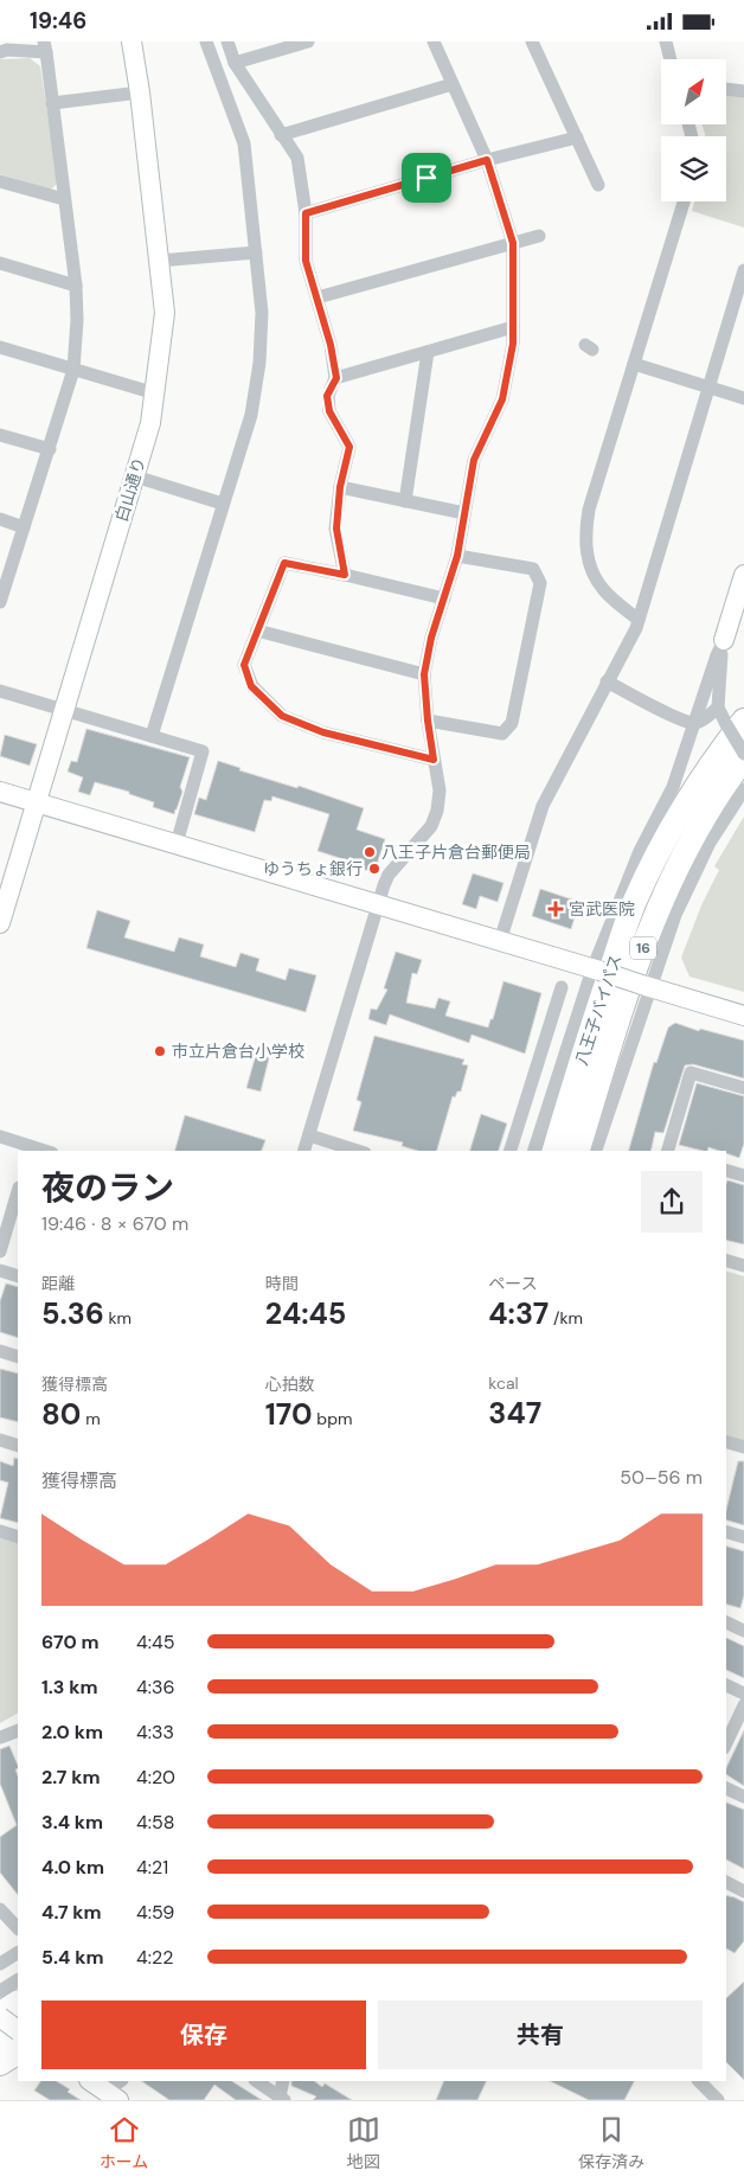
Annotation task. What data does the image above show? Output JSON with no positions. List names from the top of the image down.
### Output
{
  "streets": {
    "highway": ["16", "八王子バイパス"],
    "street": ["白山通り"]
  },
  "places": {
    "other": ["八王子片倉台郵便局", "ゆうちょ銀行", "市立片倉台小学校"],
    "health": ["宮武医院"]
  },
  "north": "top right",
  "page": {
    "status": "19:46",
    "heading": ["夜のラン", "19:46 · 8 × 670 m"],
    "stats": [
      ["距離", "5.36 km"],
      ["時間", "24:45"],
      ["ペース", "4:37 /km"],
      ["獲得標高", "80 m"],
      ["心拍数", "170 bpm"],
      ["kcal", "347"]
    ],
    "chart": ["獲得標高", "50–56 m"],
    "list": [
      {
        "name": "670 m",
        "note": "4:45"
      },
      {
        "name": "1.3 km",
        "note": "4:36"
      },
      {
        "name": "2.0 km",
        "note": "4:33"
      },
      {
        "name": "2.7 km",
        "note": "4:20"
      },
      {
        "name": "3.4 km",
        "note": "4:58"
      },
      {
        "name": "4.0 km",
        "note": "4:21"
      },
      {
        "name": "4.7 km",
        "note": "4:59"
      },
      {
        "name": "5.4 km",
        "note": "4:22"
      }
    ],
    "buttons": ["保存", "共有"],
    "tabs": ["ホーム", "地図", "保存済み"]
  }
}
